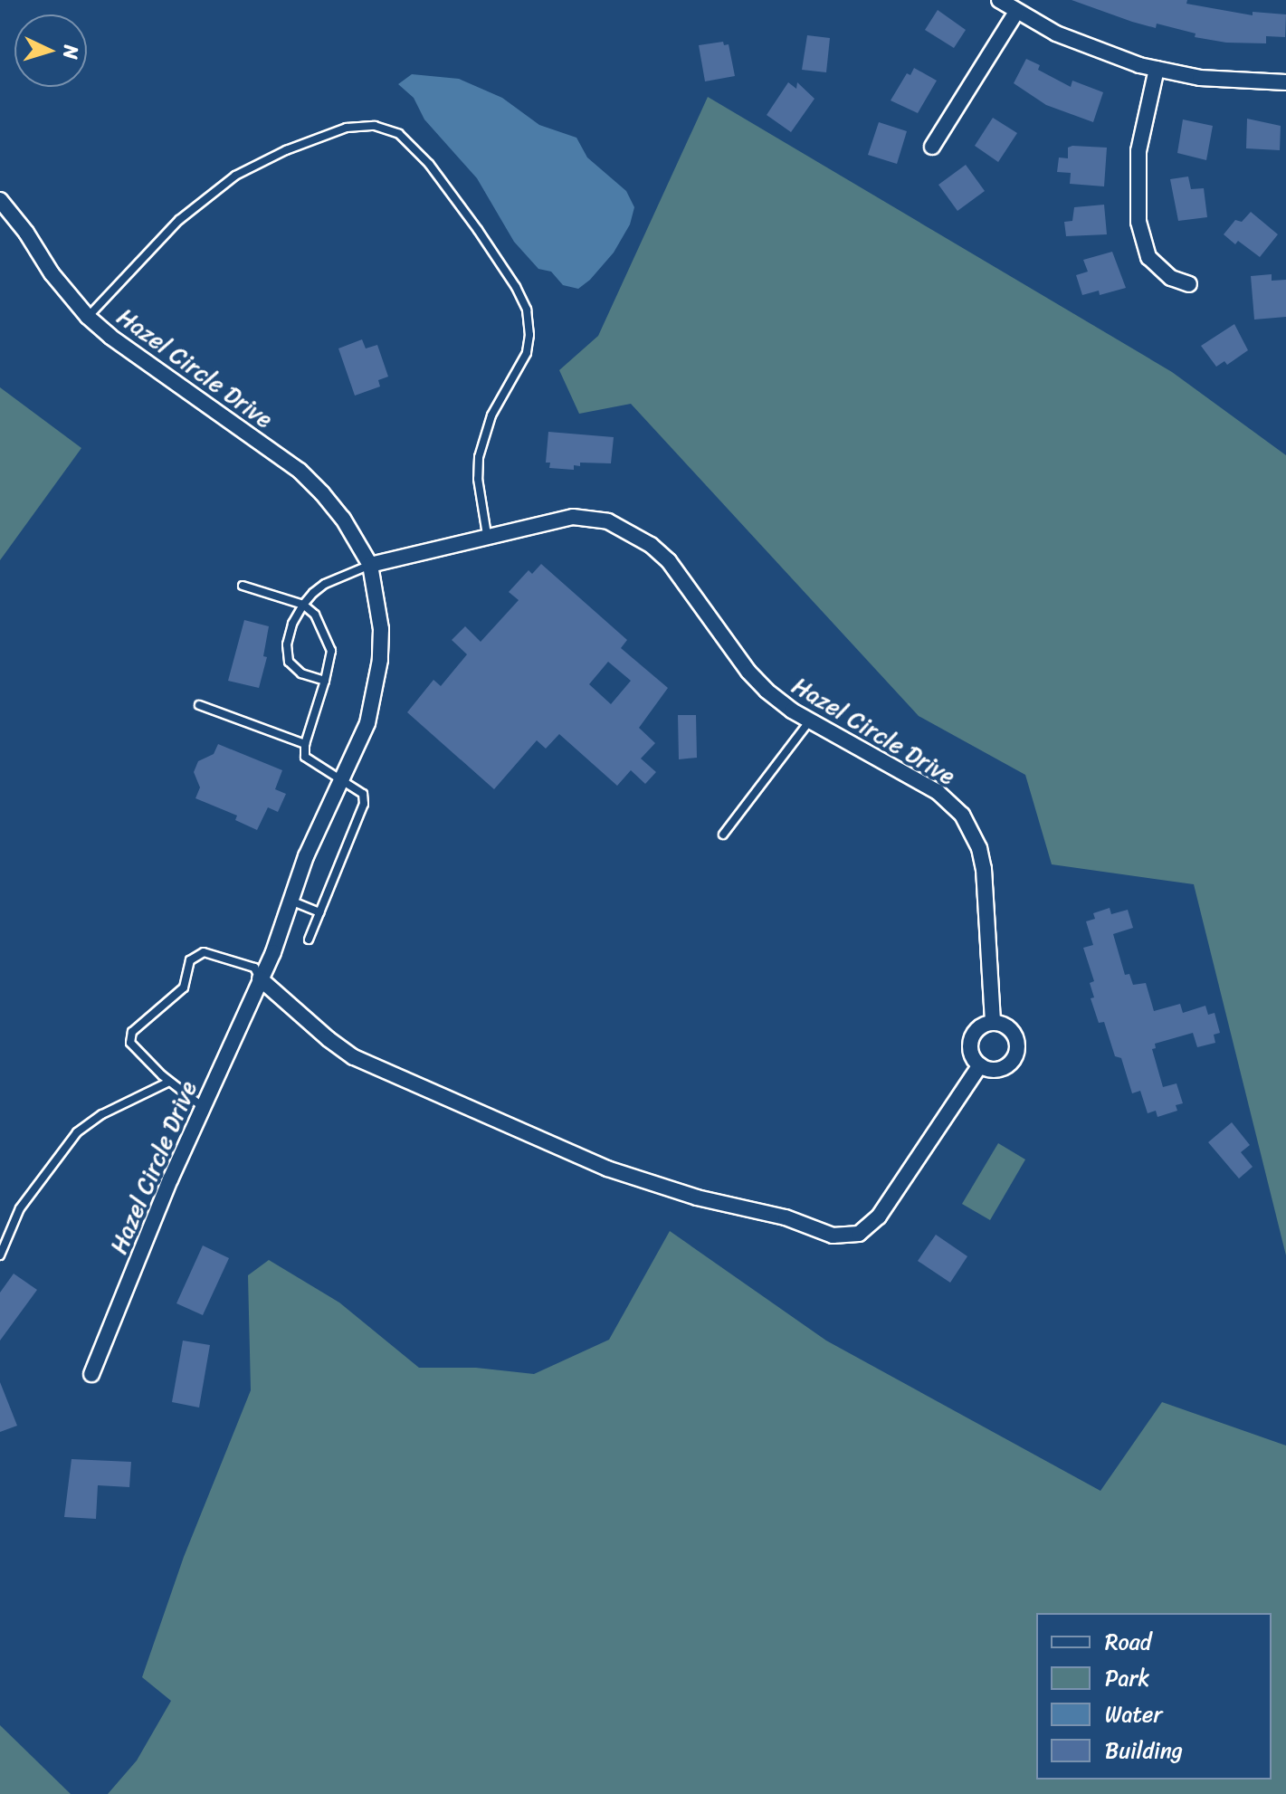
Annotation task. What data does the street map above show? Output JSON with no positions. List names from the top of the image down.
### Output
{
  "streets": {
    "street": ["Hazel Circle Drive"]
  },
  "legend": [
    "Road",
    "Park",
    "Water",
    "Building"
  ],
  "north": "right"
}
